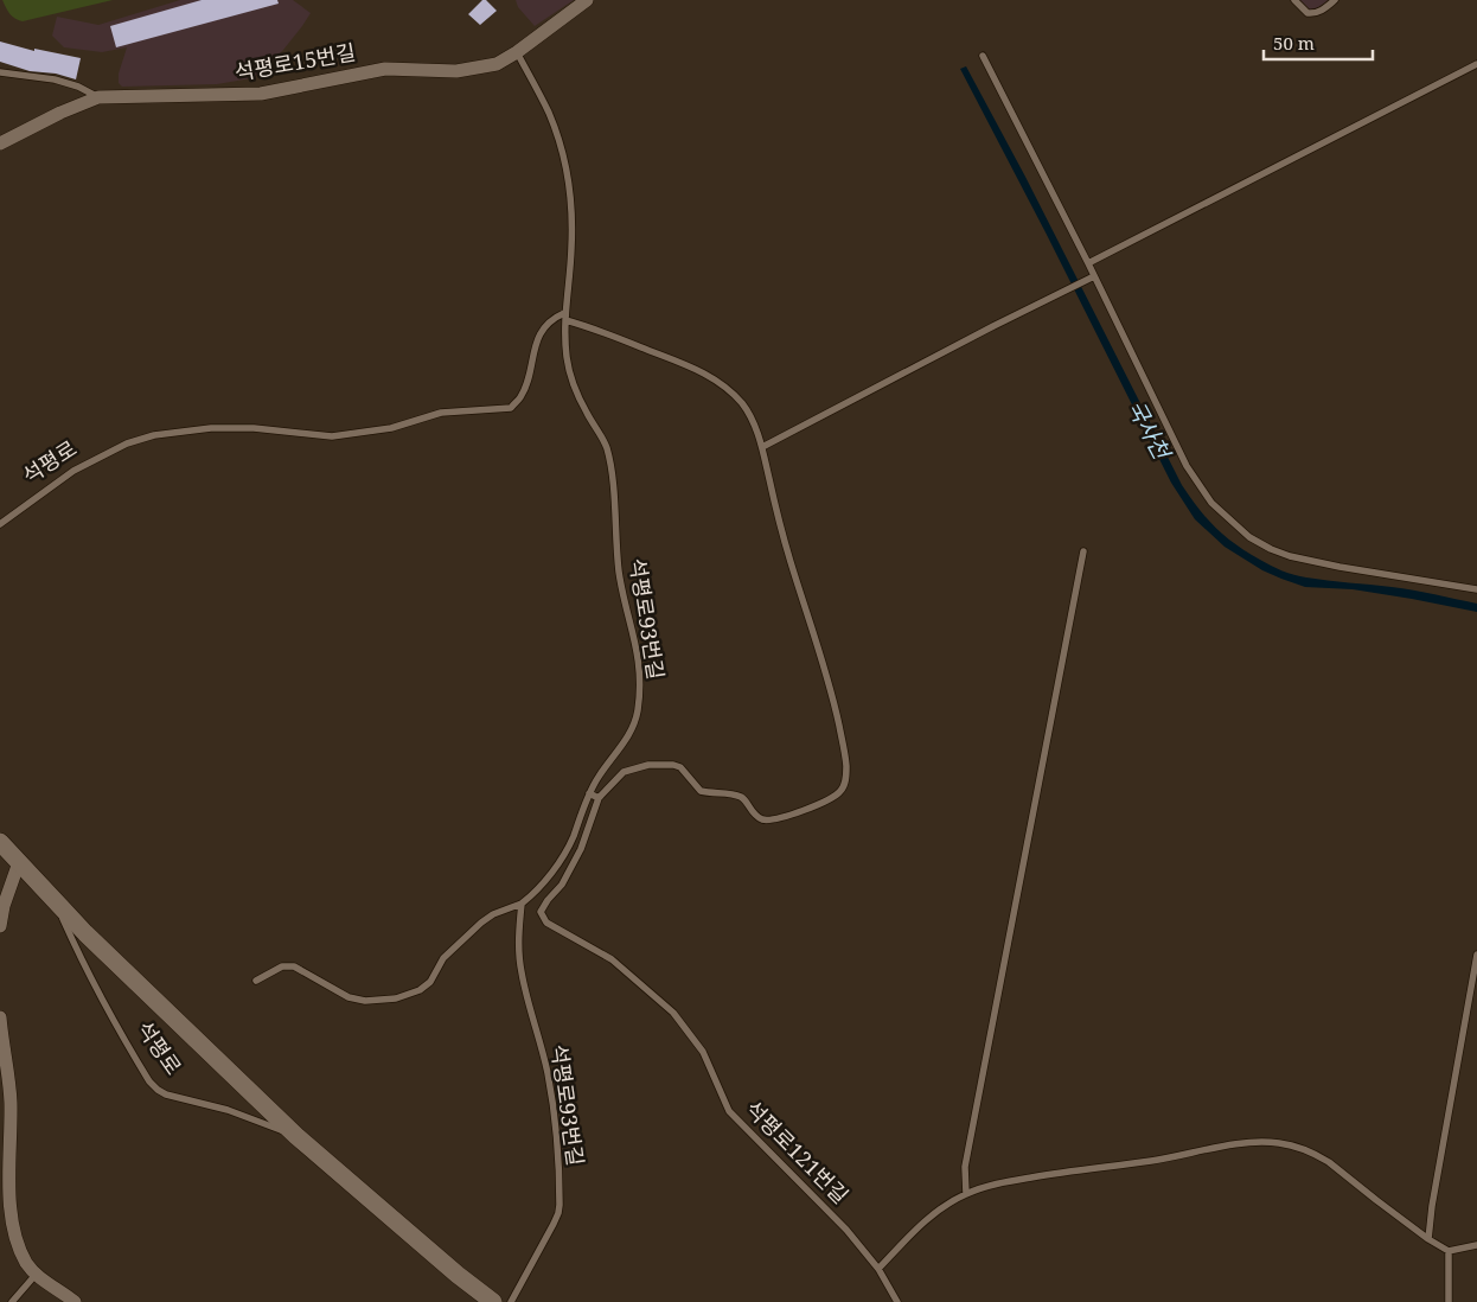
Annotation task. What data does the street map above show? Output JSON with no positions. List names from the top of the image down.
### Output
{
  "streets": {
    "street": ["석평로15번길", "석평로"],
    "lane": ["석평로93번길", "석평로121번길"]
  },
  "crossings": [
    ["석평로15번길", "석평로93번길"],
    ["석평로", "석평로93번길"]
  ],
  "water": ["국사천"],
  "scale_bar": "50 m"
}
